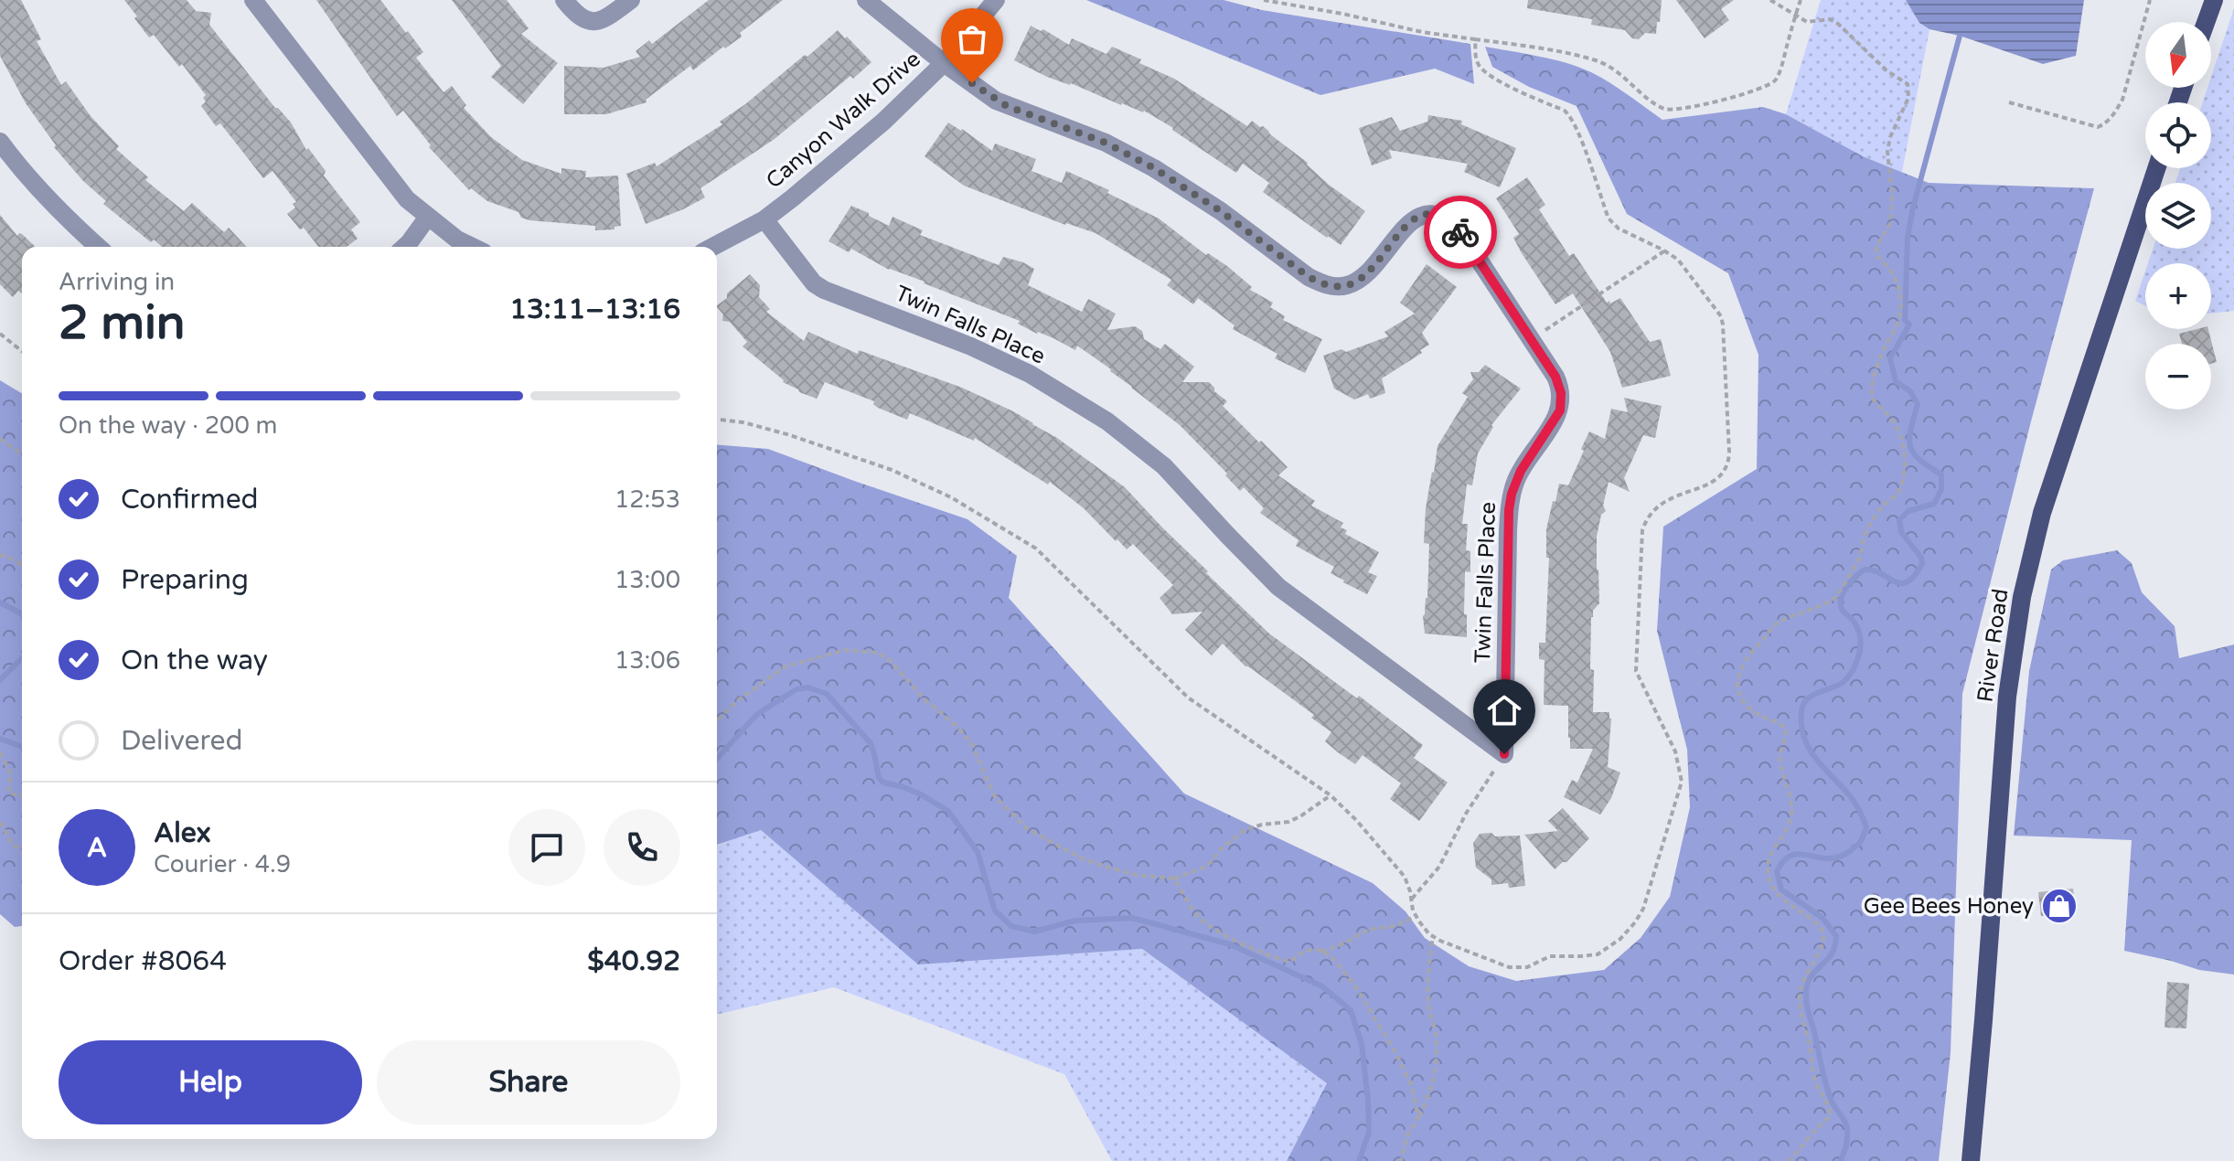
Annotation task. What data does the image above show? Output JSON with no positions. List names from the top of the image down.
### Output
{
  "streets": {
    "main road": ["River Road"],
    "street": ["Canyon Walk Drive", "Twin Falls Place"]
  },
  "crossings": [
    ["Canyon Walk Drive", "Twin Falls Place"]
  ],
  "places": {
    "shop": ["Gee Bees Honey"]
  },
  "north": "bottom",
  "page": {
    "map_buttons": ["+", "−"],
    "heading": ["2 min", "Arriving in", "13:11–13:16"],
    "panel": [
      "Alex",
      "Courier · 4.9",
      "Order #8064",
      "$40.92"
    ],
    "bar": "On the way · 200 m",
    "list": [
      ["Confirmed", "12:53"],
      ["Preparing", "13:00"],
      ["On the way", "13:06"],
      "Delivered"
    ],
    "round": "A",
    "buttons": ["Help", "Share"]
  }
}
